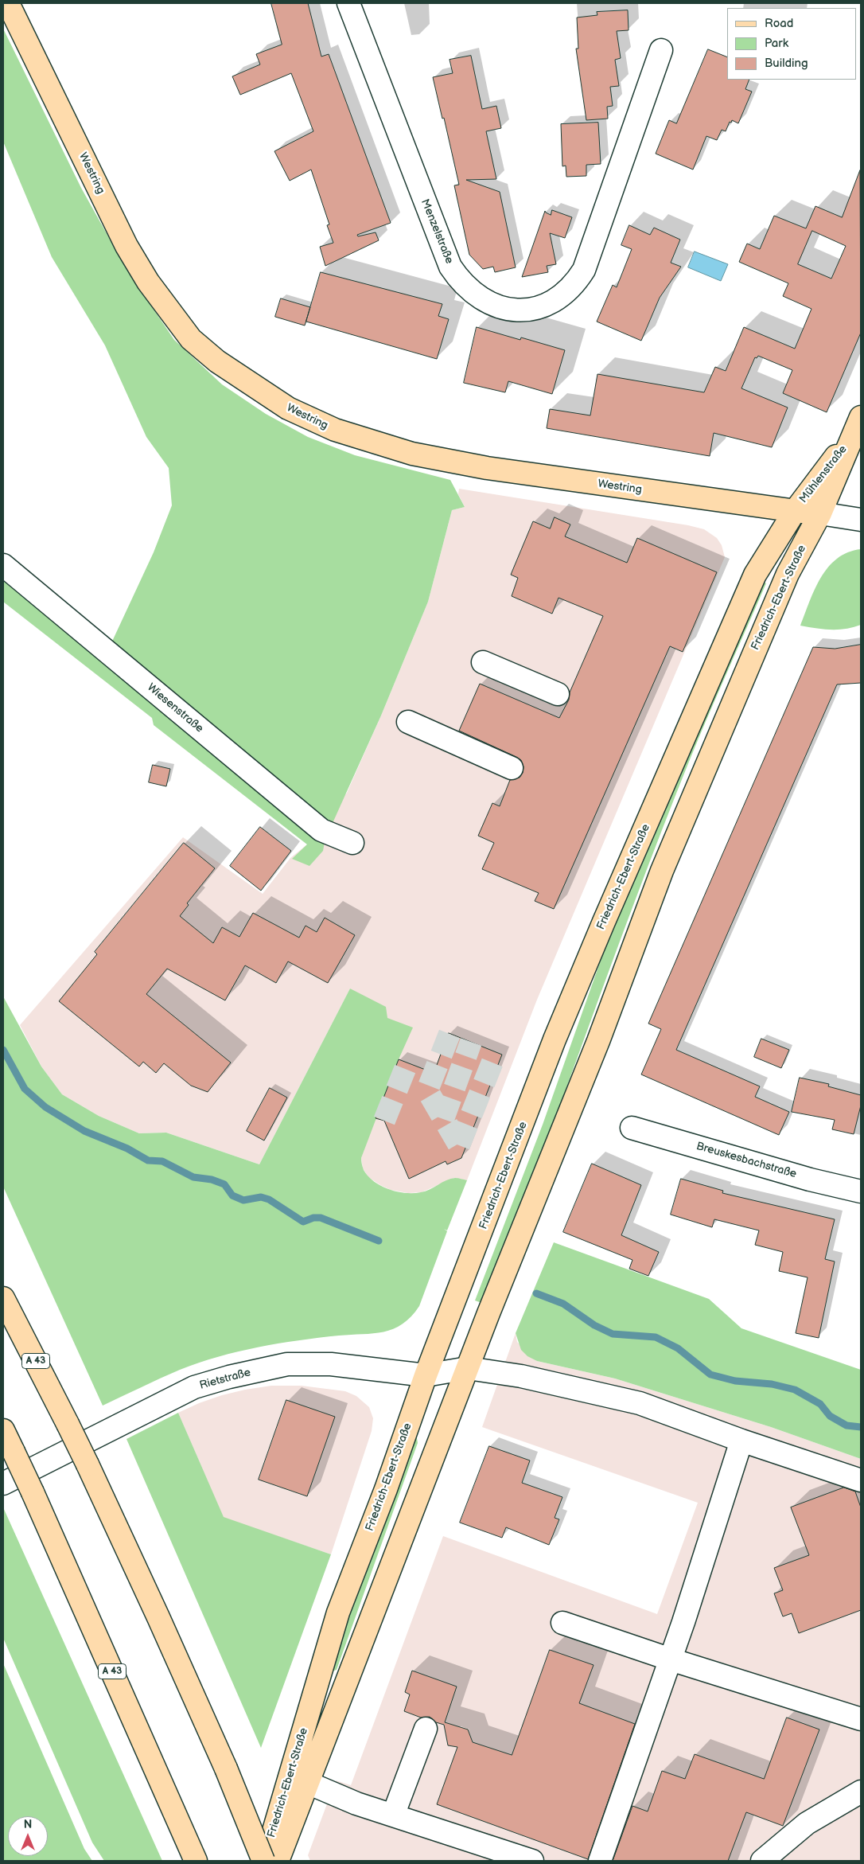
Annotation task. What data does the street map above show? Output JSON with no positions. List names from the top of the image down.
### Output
{
  "streets": {
    "main road": [
      "Westring",
      "Mühlenstraße",
      "Friedrich-Ebert-Straße",
      "A 43"
    ],
    "street": [
      "Menzelstraße",
      "Wiesenstraße",
      "Breuskesbachstraße",
      "Rietstraße"
    ]
  },
  "crossings": [
    ["Westring", "Mühlenstraße"],
    ["Westring", "Friedrich-Ebert-Straße"],
    ["Mühlenstraße", "Friedrich-Ebert-Straße"],
    ["Friedrich-Ebert-Straße", "A 43"],
    ["Friedrich-Ebert-Straße", "Rietstraße"]
  ],
  "legend": ["Road", "Park", "Building"],
  "north": "top"
}
